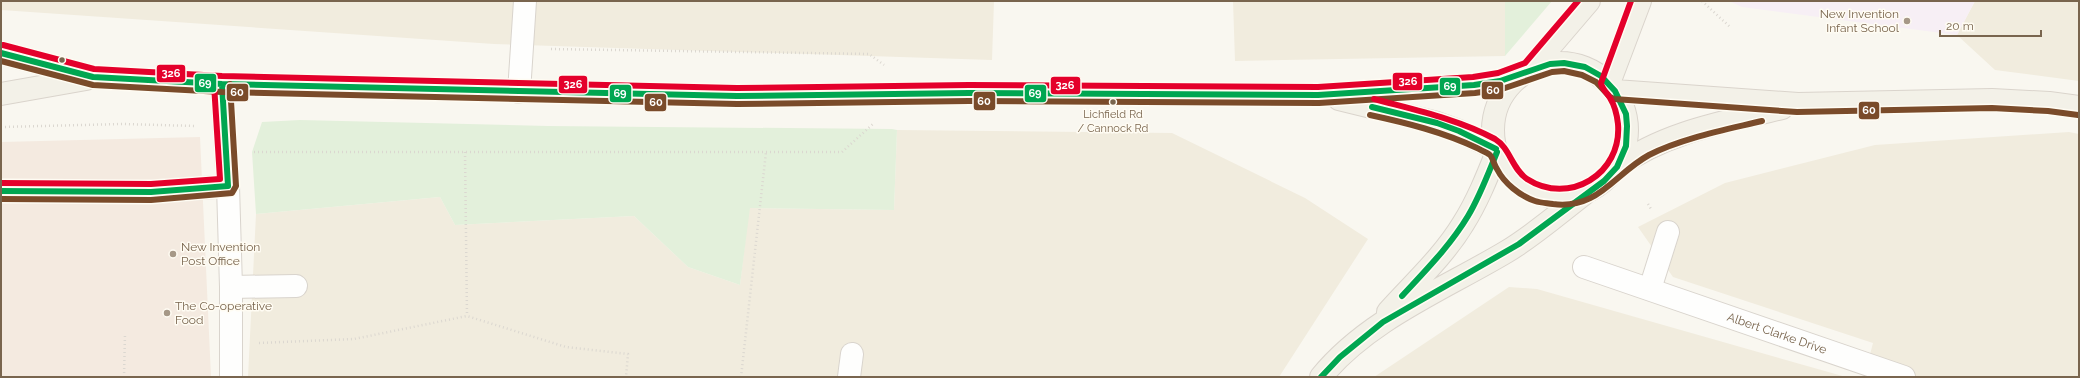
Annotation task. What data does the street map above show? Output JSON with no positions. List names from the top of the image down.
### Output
{
  "streets": {
    "street": ["Albert Clarke Drive"]
  },
  "places": [
    "New Invention Infant School",
    "Lichfield Rd / Cannock Rd",
    "New Invention Post Office",
    "The Co-operative Food"
  ],
  "lines": ["transit line 326", "transit line 69", "transit line 60"],
  "scale_bar": "20 m"
}
